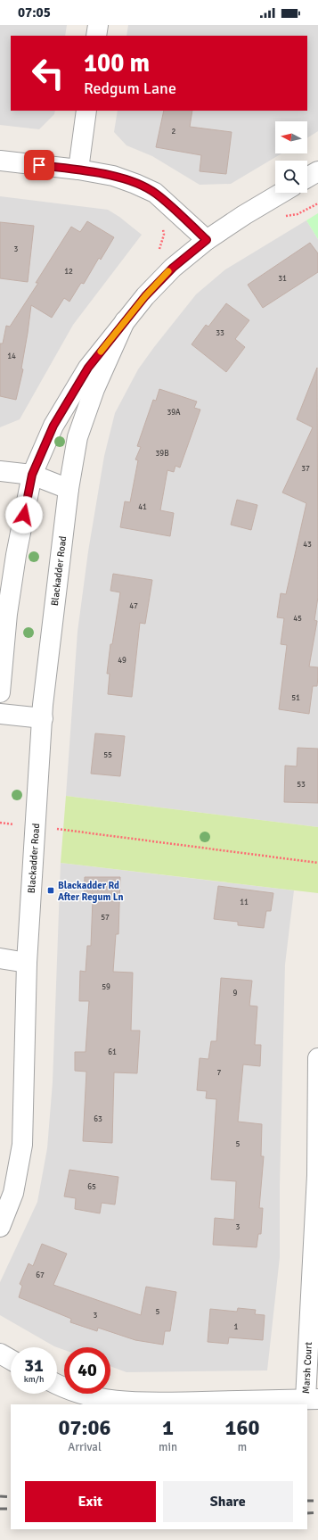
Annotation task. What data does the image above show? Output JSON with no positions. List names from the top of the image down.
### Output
{
  "streets": {
    "street": ["Blackadder Road", "Marsh Court"]
  },
  "places": {
    "transit": ["Blackadder Rd After Regum Ln"]
  },
  "house_numbers": [
    "2",
    "3",
    "12",
    "31",
    "33",
    "14",
    "39A",
    "39B",
    "37",
    "41",
    "43",
    "47",
    "45",
    "49",
    "51",
    "55",
    "53",
    "11",
    "57",
    "59",
    "9",
    "61",
    "7",
    "63",
    "5",
    "65",
    "3",
    "67",
    "5",
    "3",
    "1"
  ],
  "north": "left",
  "page": {
    "status": "07:05",
    "turn": ["100 m", "Redgum Lane"],
    "speed": "31 km/h",
    "limit": "40",
    "eta": [
      "07:06",
      "Arrival",
      "1",
      "min",
      "160",
      "m"
    ],
    "buttons": ["Exit", "Share"]
  }
}
